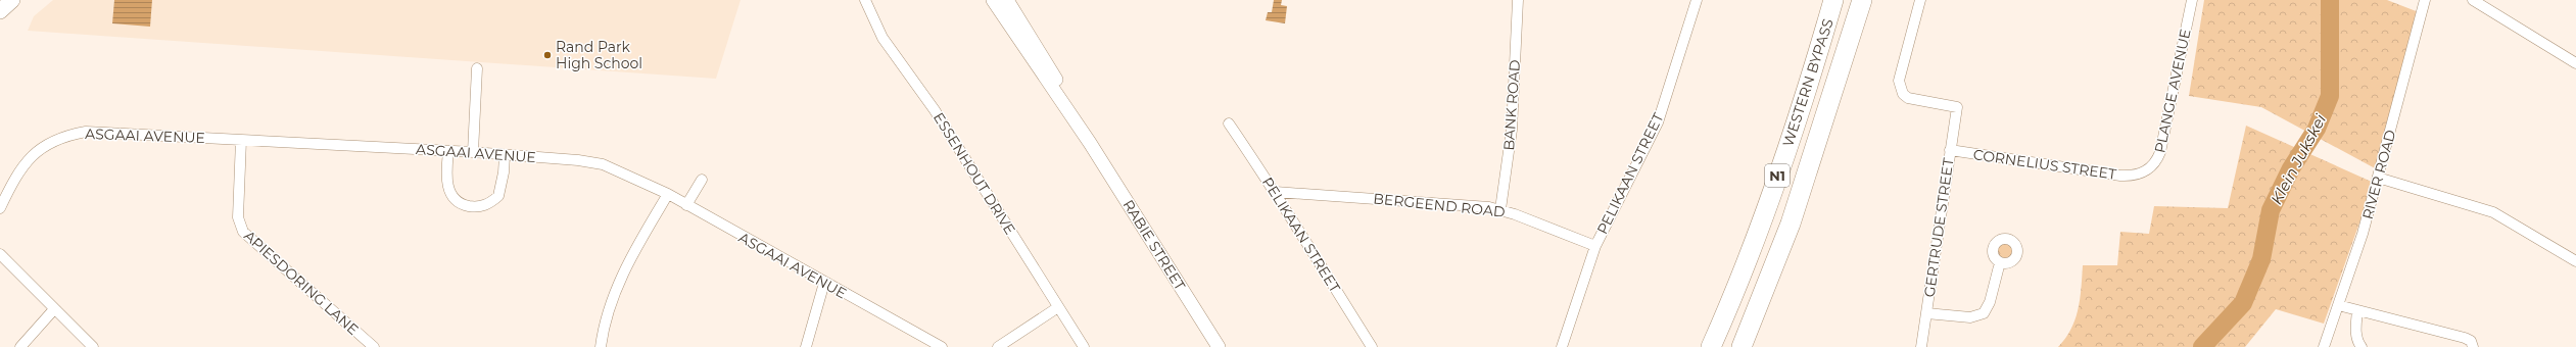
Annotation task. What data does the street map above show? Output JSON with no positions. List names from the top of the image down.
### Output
{
  "streets": {
    "highway": ["WESTERN BYPASS", "N1"],
    "street": [
      "PLANGE AVENUE",
      "BANK ROAD",
      "ASGAAI AVENUE",
      "CORNELIUS STREET",
      "ESSENHOUT DRIVE",
      "PELIKAAN STREET",
      "RIVER ROAD",
      "BERGEEND ROAD",
      "GERTRUDE STREET",
      "RABIE STREET",
      "APIESDORING LANE"
    ]
  },
  "crossings": [
    ["PLANGE AVENUE", "CORNELIUS STREET"],
    ["BANK ROAD", "BERGEEND ROAD"],
    ["ASGAAI AVENUE", "APIESDORING LANE"],
    ["CORNELIUS STREET", "GERTRUDE STREET"],
    ["PELIKAAN STREET", "BERGEEND ROAD"]
  ],
  "water": ["Klein Jukskei"],
  "places": ["Rand Park High School"]
}
